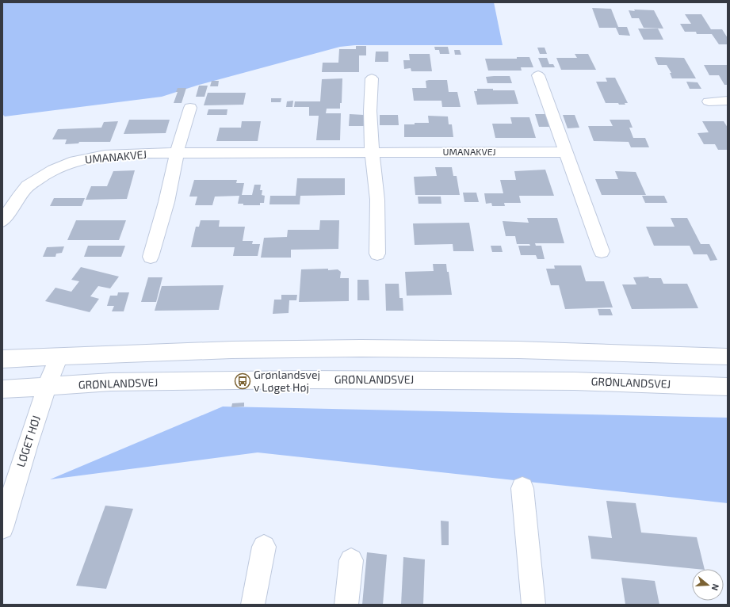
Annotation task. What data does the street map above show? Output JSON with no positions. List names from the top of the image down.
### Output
{
  "streets": {
    "street": ["UMANAKVEJ", "GRØNLANDSVEJ", "LØGET HØJ"]
  },
  "crossings": [
    ["GRØNLANDSVEJ", "LØGET HØJ"]
  ],
  "places": {
    "bus stop": ["Grønlandsvej v Løget Høj"]
  },
  "north": "right"
}
